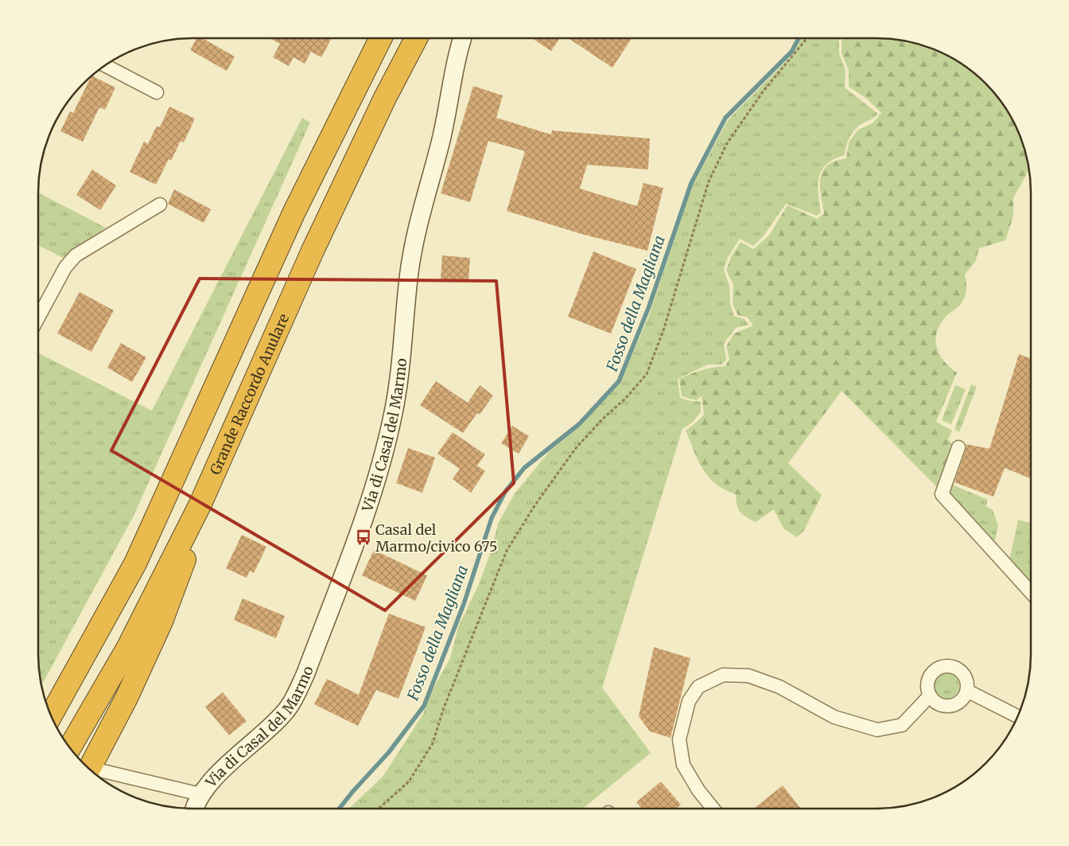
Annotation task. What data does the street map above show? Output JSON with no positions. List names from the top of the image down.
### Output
{
  "streets": {
    "highway": ["Grande Raccordo Anulare"],
    "main road": ["Via di Casal del Marmo"]
  },
  "water": ["Fosso della Magliana"],
  "places": {
    "bus stop": ["Casal del Marmo/civico 675"]
  }
}
